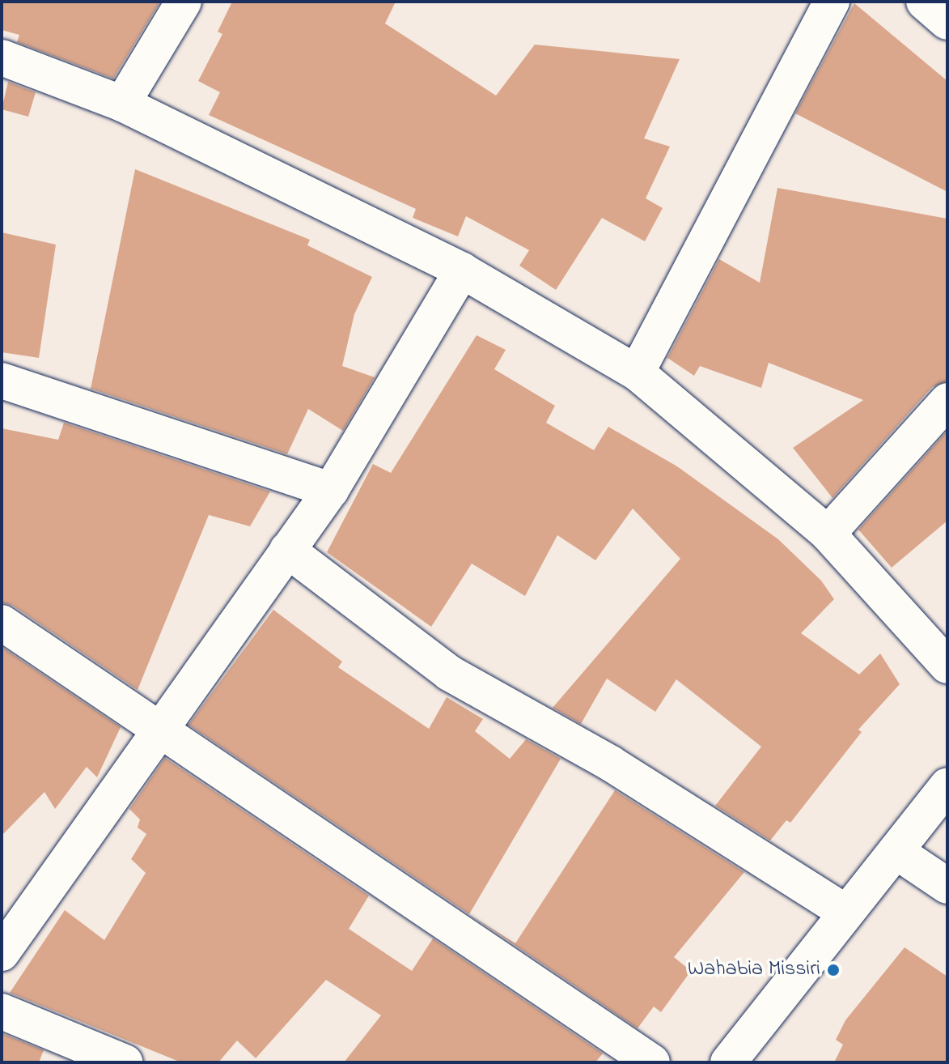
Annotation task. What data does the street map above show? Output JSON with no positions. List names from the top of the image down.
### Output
{
  "places": ["Wahabia Missiri"]
}
